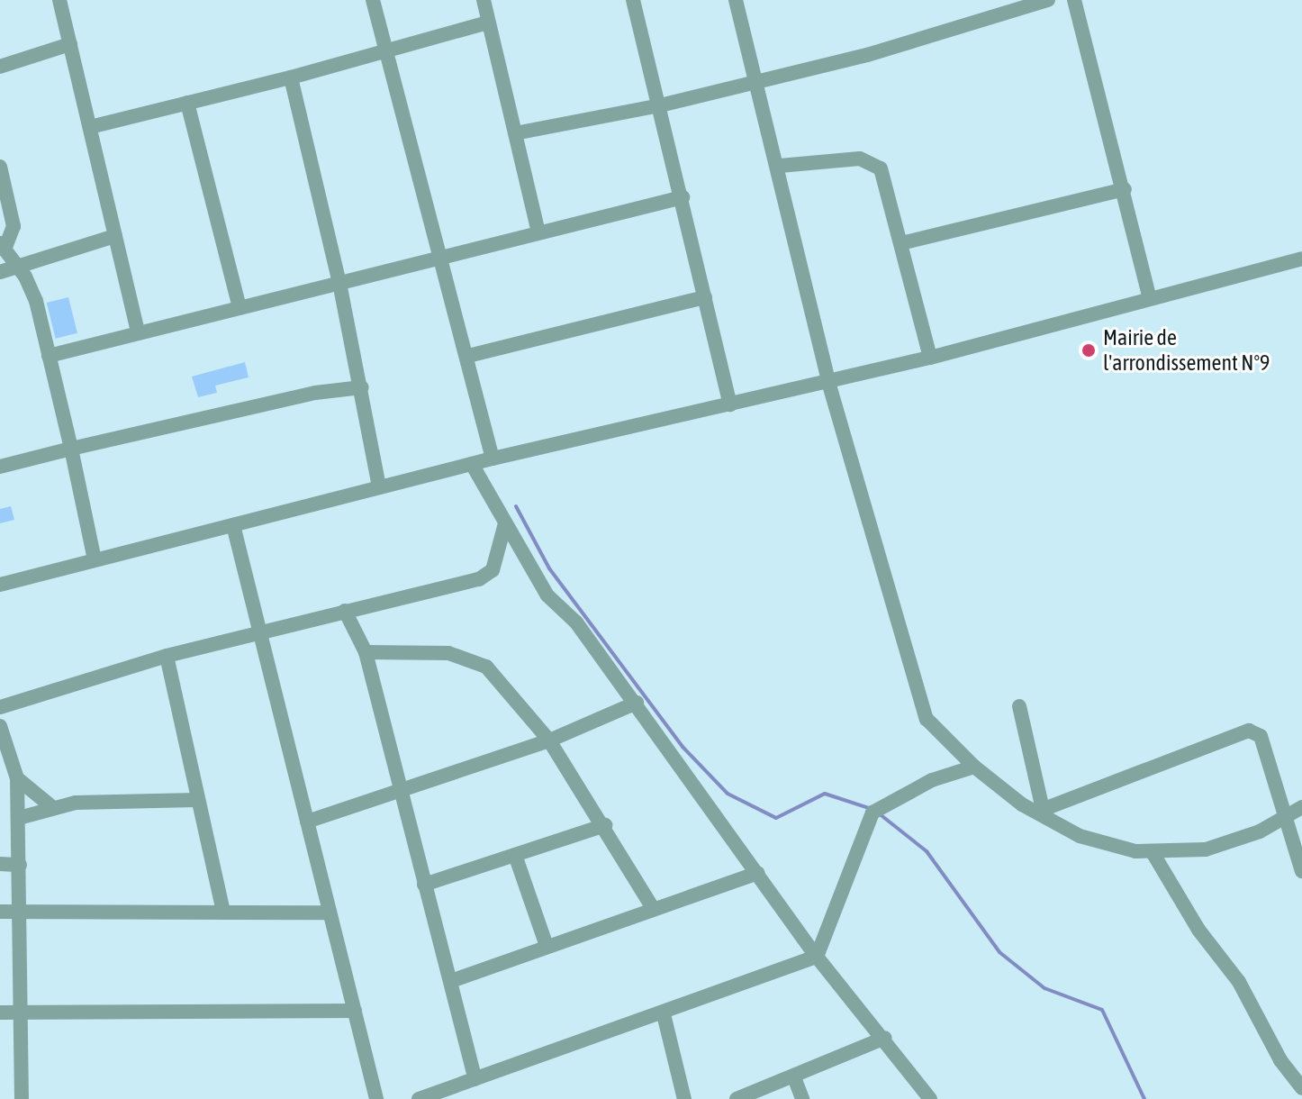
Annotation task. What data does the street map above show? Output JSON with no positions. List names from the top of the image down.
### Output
{
  "places": ["Mairie de l'arrondissement N°9"]
}
